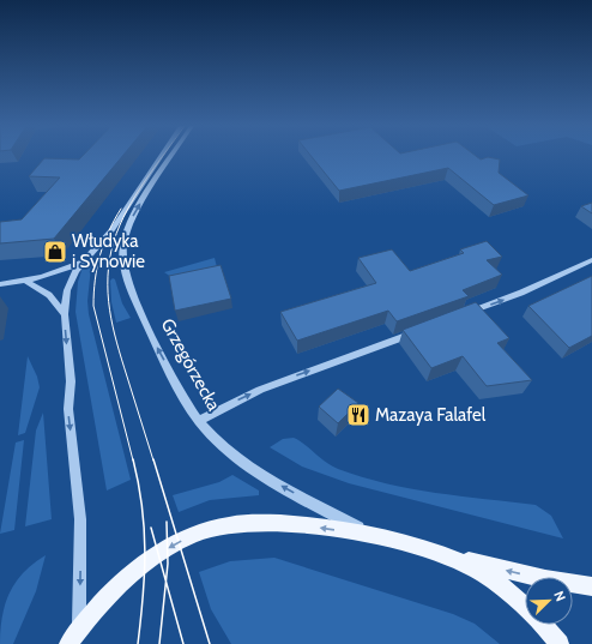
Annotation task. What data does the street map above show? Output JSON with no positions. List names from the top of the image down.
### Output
{
  "streets": {
    "street": ["Grzegórzecka"]
  },
  "one_way": ["Grzegórzecka"],
  "places": {
    "shop": ["Włudyka i Synowie"],
    "restaurant": ["Mazaya Falafel"]
  },
  "north": "top right"
}
